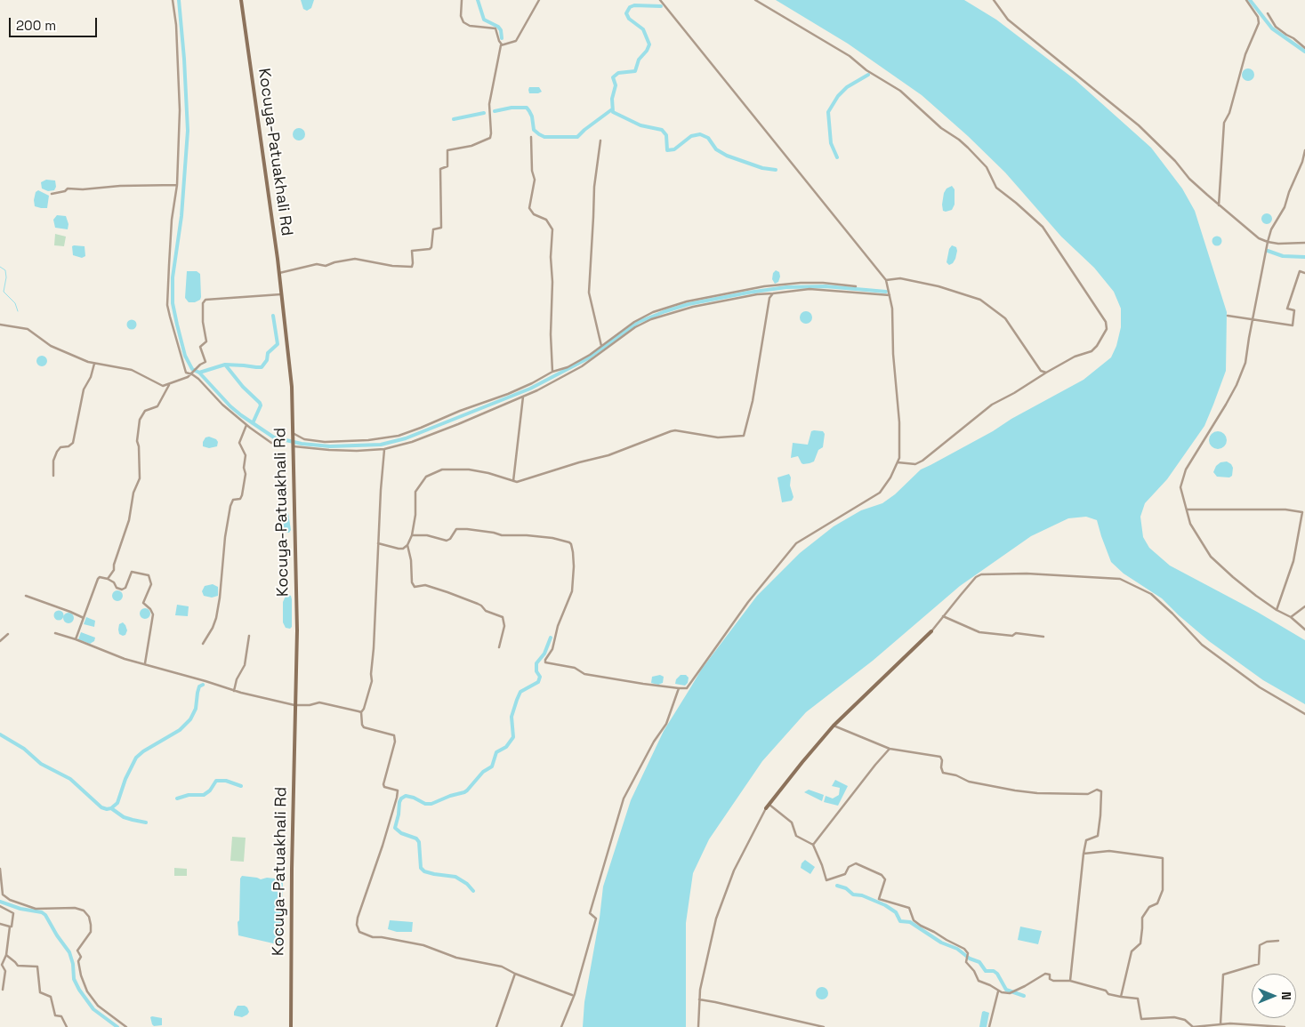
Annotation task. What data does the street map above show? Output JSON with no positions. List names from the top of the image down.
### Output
{
  "streets": {
    "main road": ["Kocuya-Patuakhali Rd"]
  },
  "scale_bar": "200 m",
  "north": "right"
}
